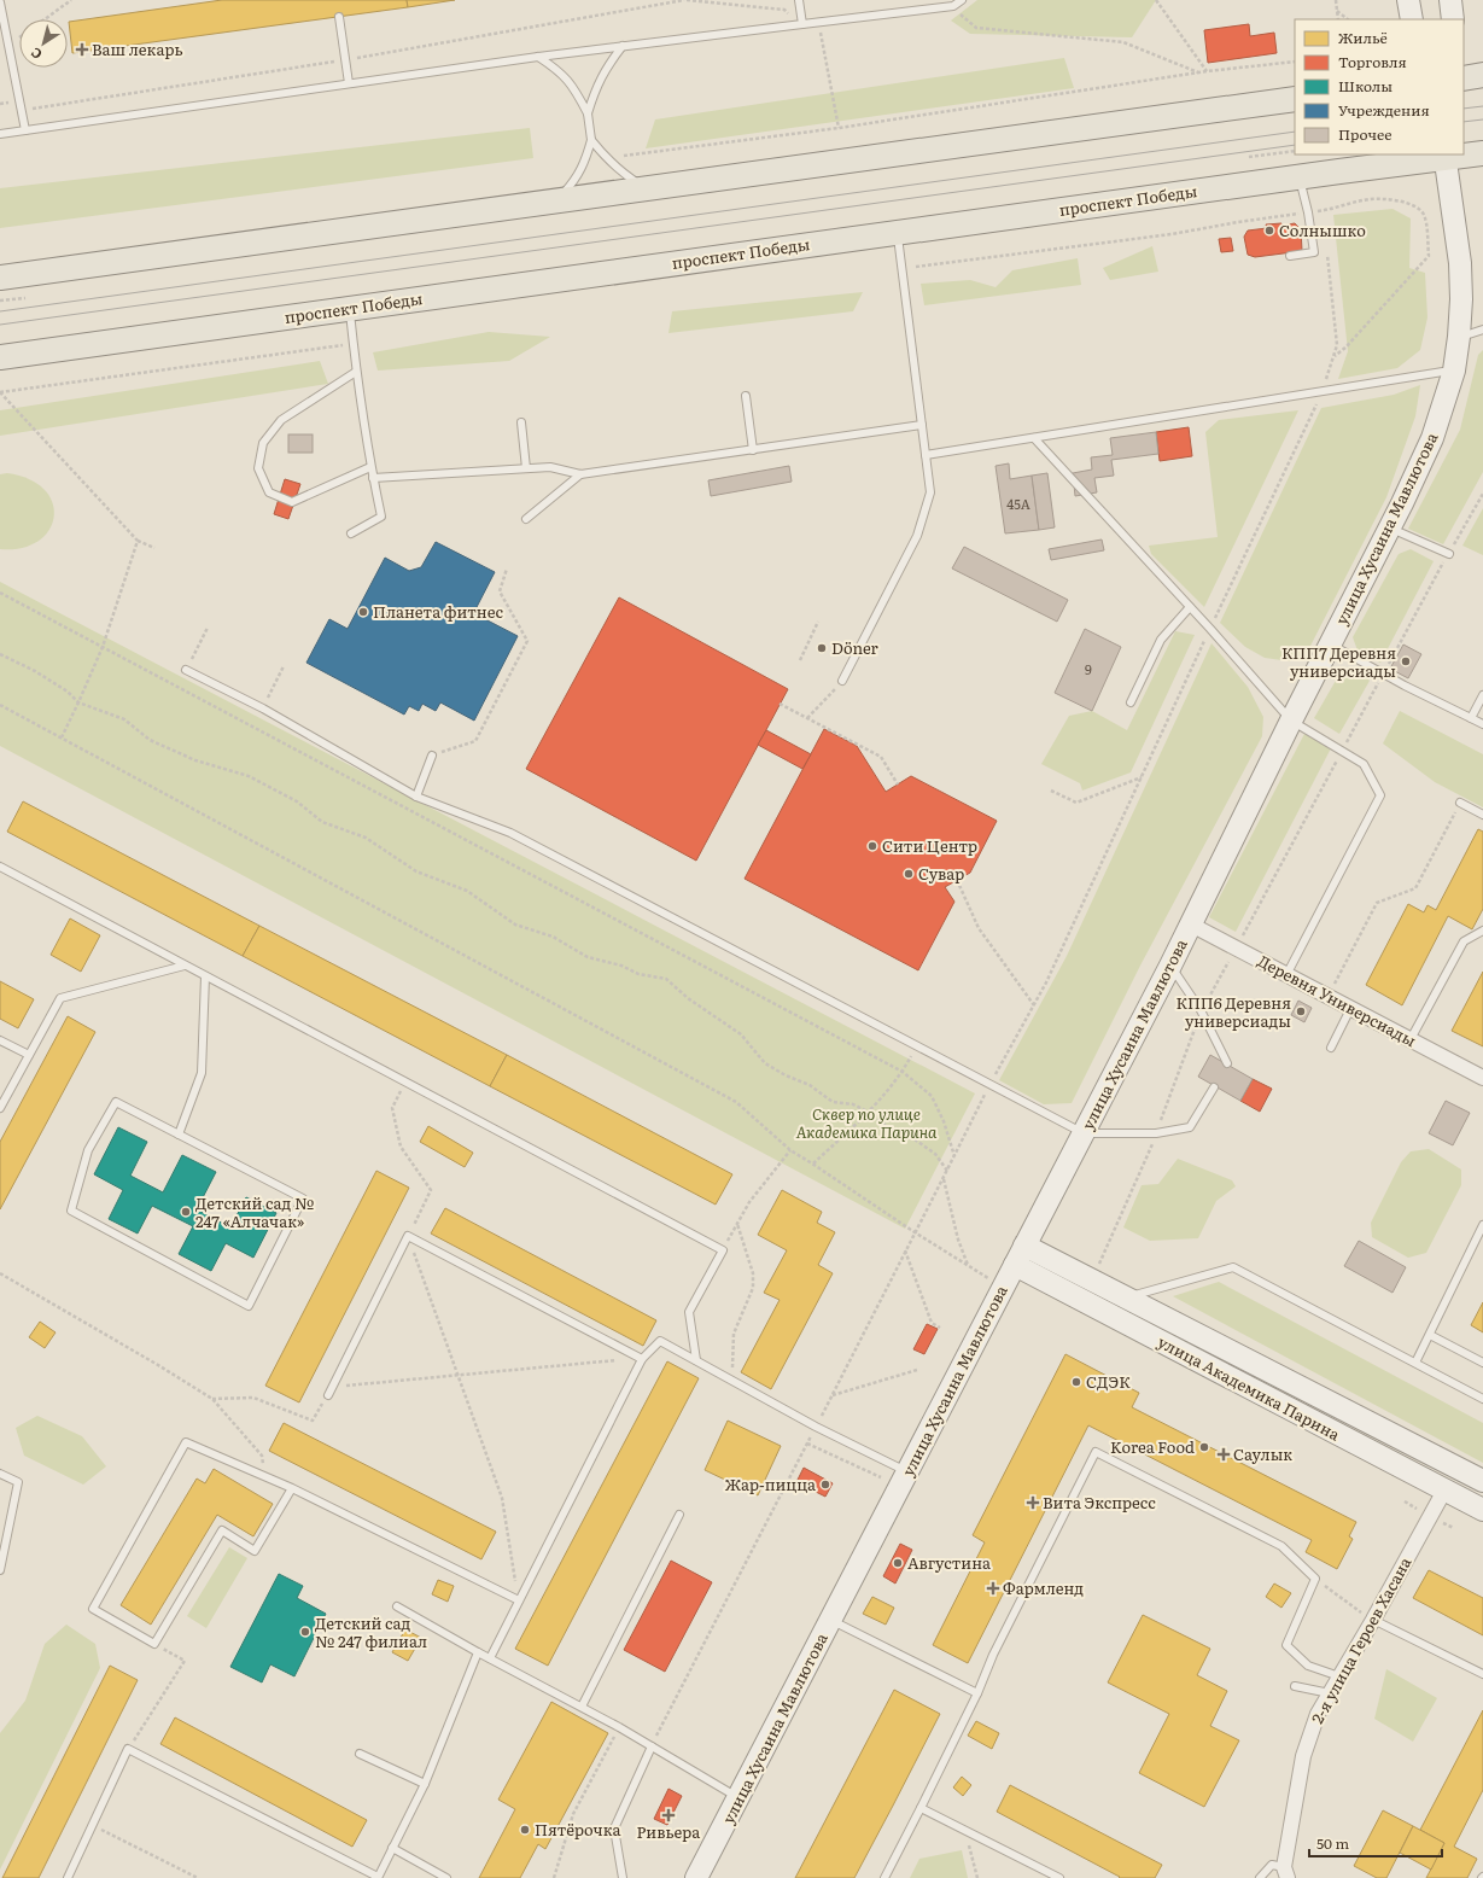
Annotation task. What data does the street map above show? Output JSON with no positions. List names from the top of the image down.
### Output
{
  "streets": {
    "main road": ["проспект Победы"],
    "street": [
      "улица Хусаина Мавлютова",
      "Деревня Универсиады",
      "улица Академика Парина",
      "2-я улица Героев Хасана"
    ]
  },
  "crossings": [
    ["проспект Победы", "улица Хусаина Мавлютова"],
    ["улица Хусаина Мавлютова", "Деревня Универсиады"],
    ["улица Хусаина Мавлютова", "улица Академика Парина"],
    ["улица Академика Парина", "2-я улица Героев Хасана"]
  ],
  "parks": ["Сквер по улице Академика Парина"],
  "places": {
    "health": [
      "Ваш лекарь",
      "Саулык",
      "Вита Экспресс",
      "Фармленд",
      "Ривьера"
    ],
    "other": [
      "Солнышко",
      "Планета фитнес",
      "Döner",
      "КПП7 Деревня универсиады",
      "Сити Центр",
      "Сувар",
      "КПП6 Деревня универсиады",
      "Детский сад № 247 «Алчачак»",
      "СДЭК",
      "Korea Food",
      "Жар-пицца",
      "Августина",
      "Детский сад № 247 филиал",
      "Пятёрочка"
    ]
  },
  "house_numbers": ["45А", "9"],
  "legend": [
    "Жильё",
    "Торговля",
    "Школы",
    "Учреждения",
    "Прочее"
  ],
  "scale_bar": "50 m",
  "north": "bottom left"
}
